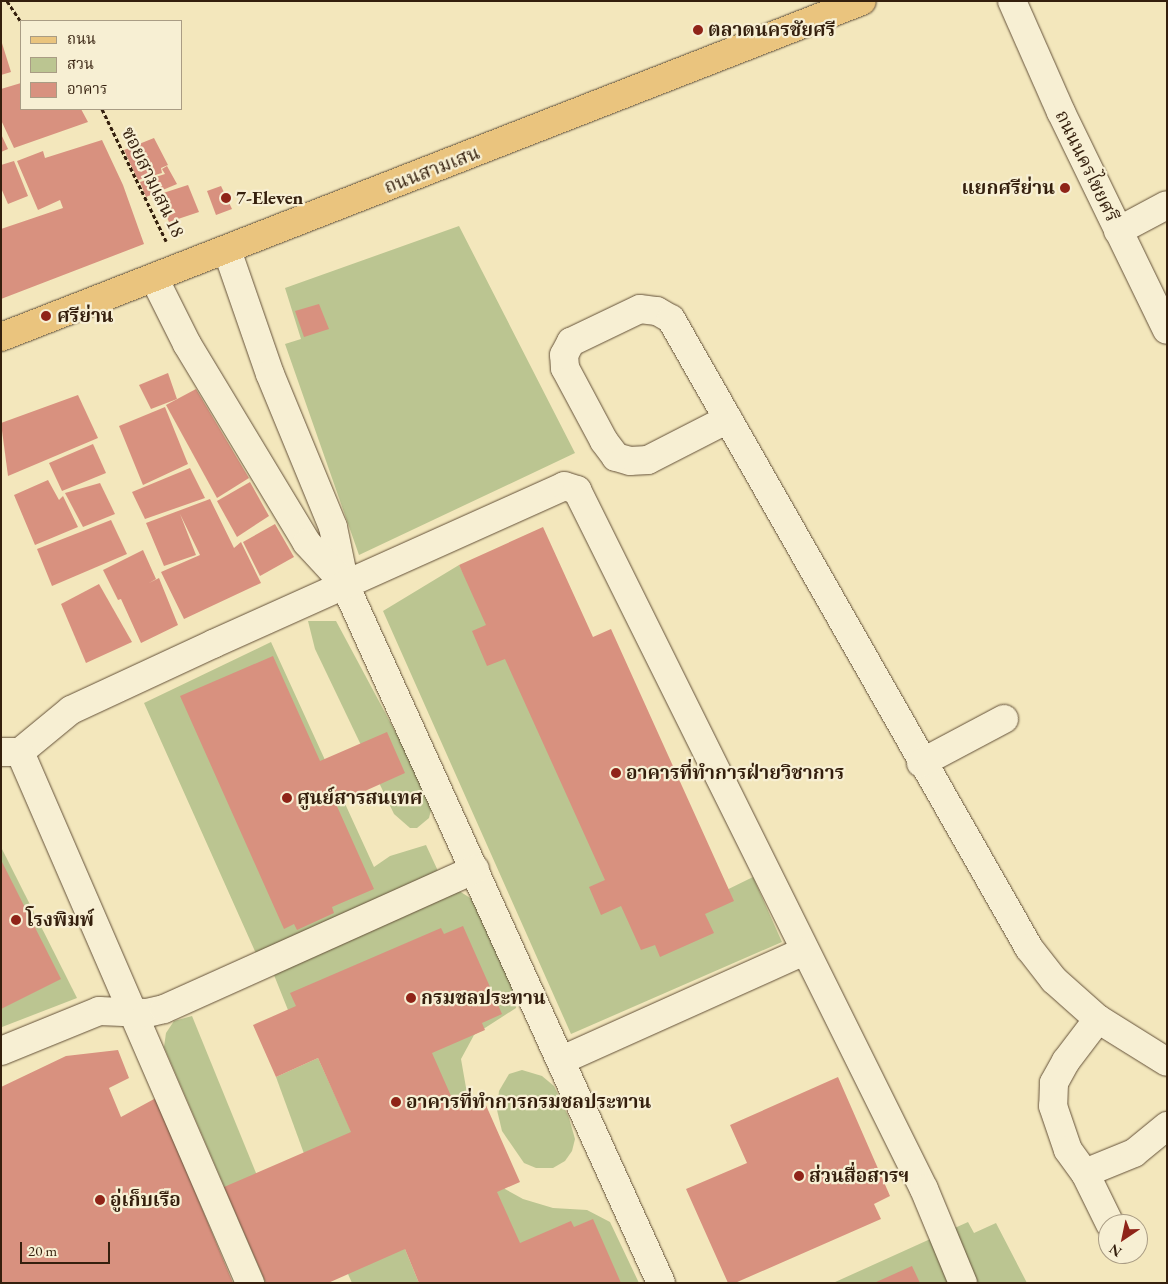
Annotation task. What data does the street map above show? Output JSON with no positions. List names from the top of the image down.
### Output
{
  "streets": {
    "main road": ["ถนนสามเสน"],
    "street": ["ถนนนครไชยศรี"],
    "path": ["ซอยสามเสน 18"]
  },
  "crossings": [
    ["ถนนสามเสน", "ซอยสามเสน 18"]
  ],
  "places": [
    "ตลาดนครชัยศรี",
    "แยกศรีย่าน",
    "7-Eleven",
    "ศรีย่าน",
    "อาคารที่ทำการฝ่ายวิชาการ",
    "ศูนย์สารสนเทศ",
    "โรงพิมพ์",
    "กรมชลประทาน",
    "อาคารที่ทำการกรมชลประทาน",
    "ส่วนสื่อสารฯ",
    "อู่เก็บเรือ"
  ],
  "legend": ["ถนน", "สวน", "อาคาร"],
  "scale_bar": "20 m",
  "north": "bottom left"
}
